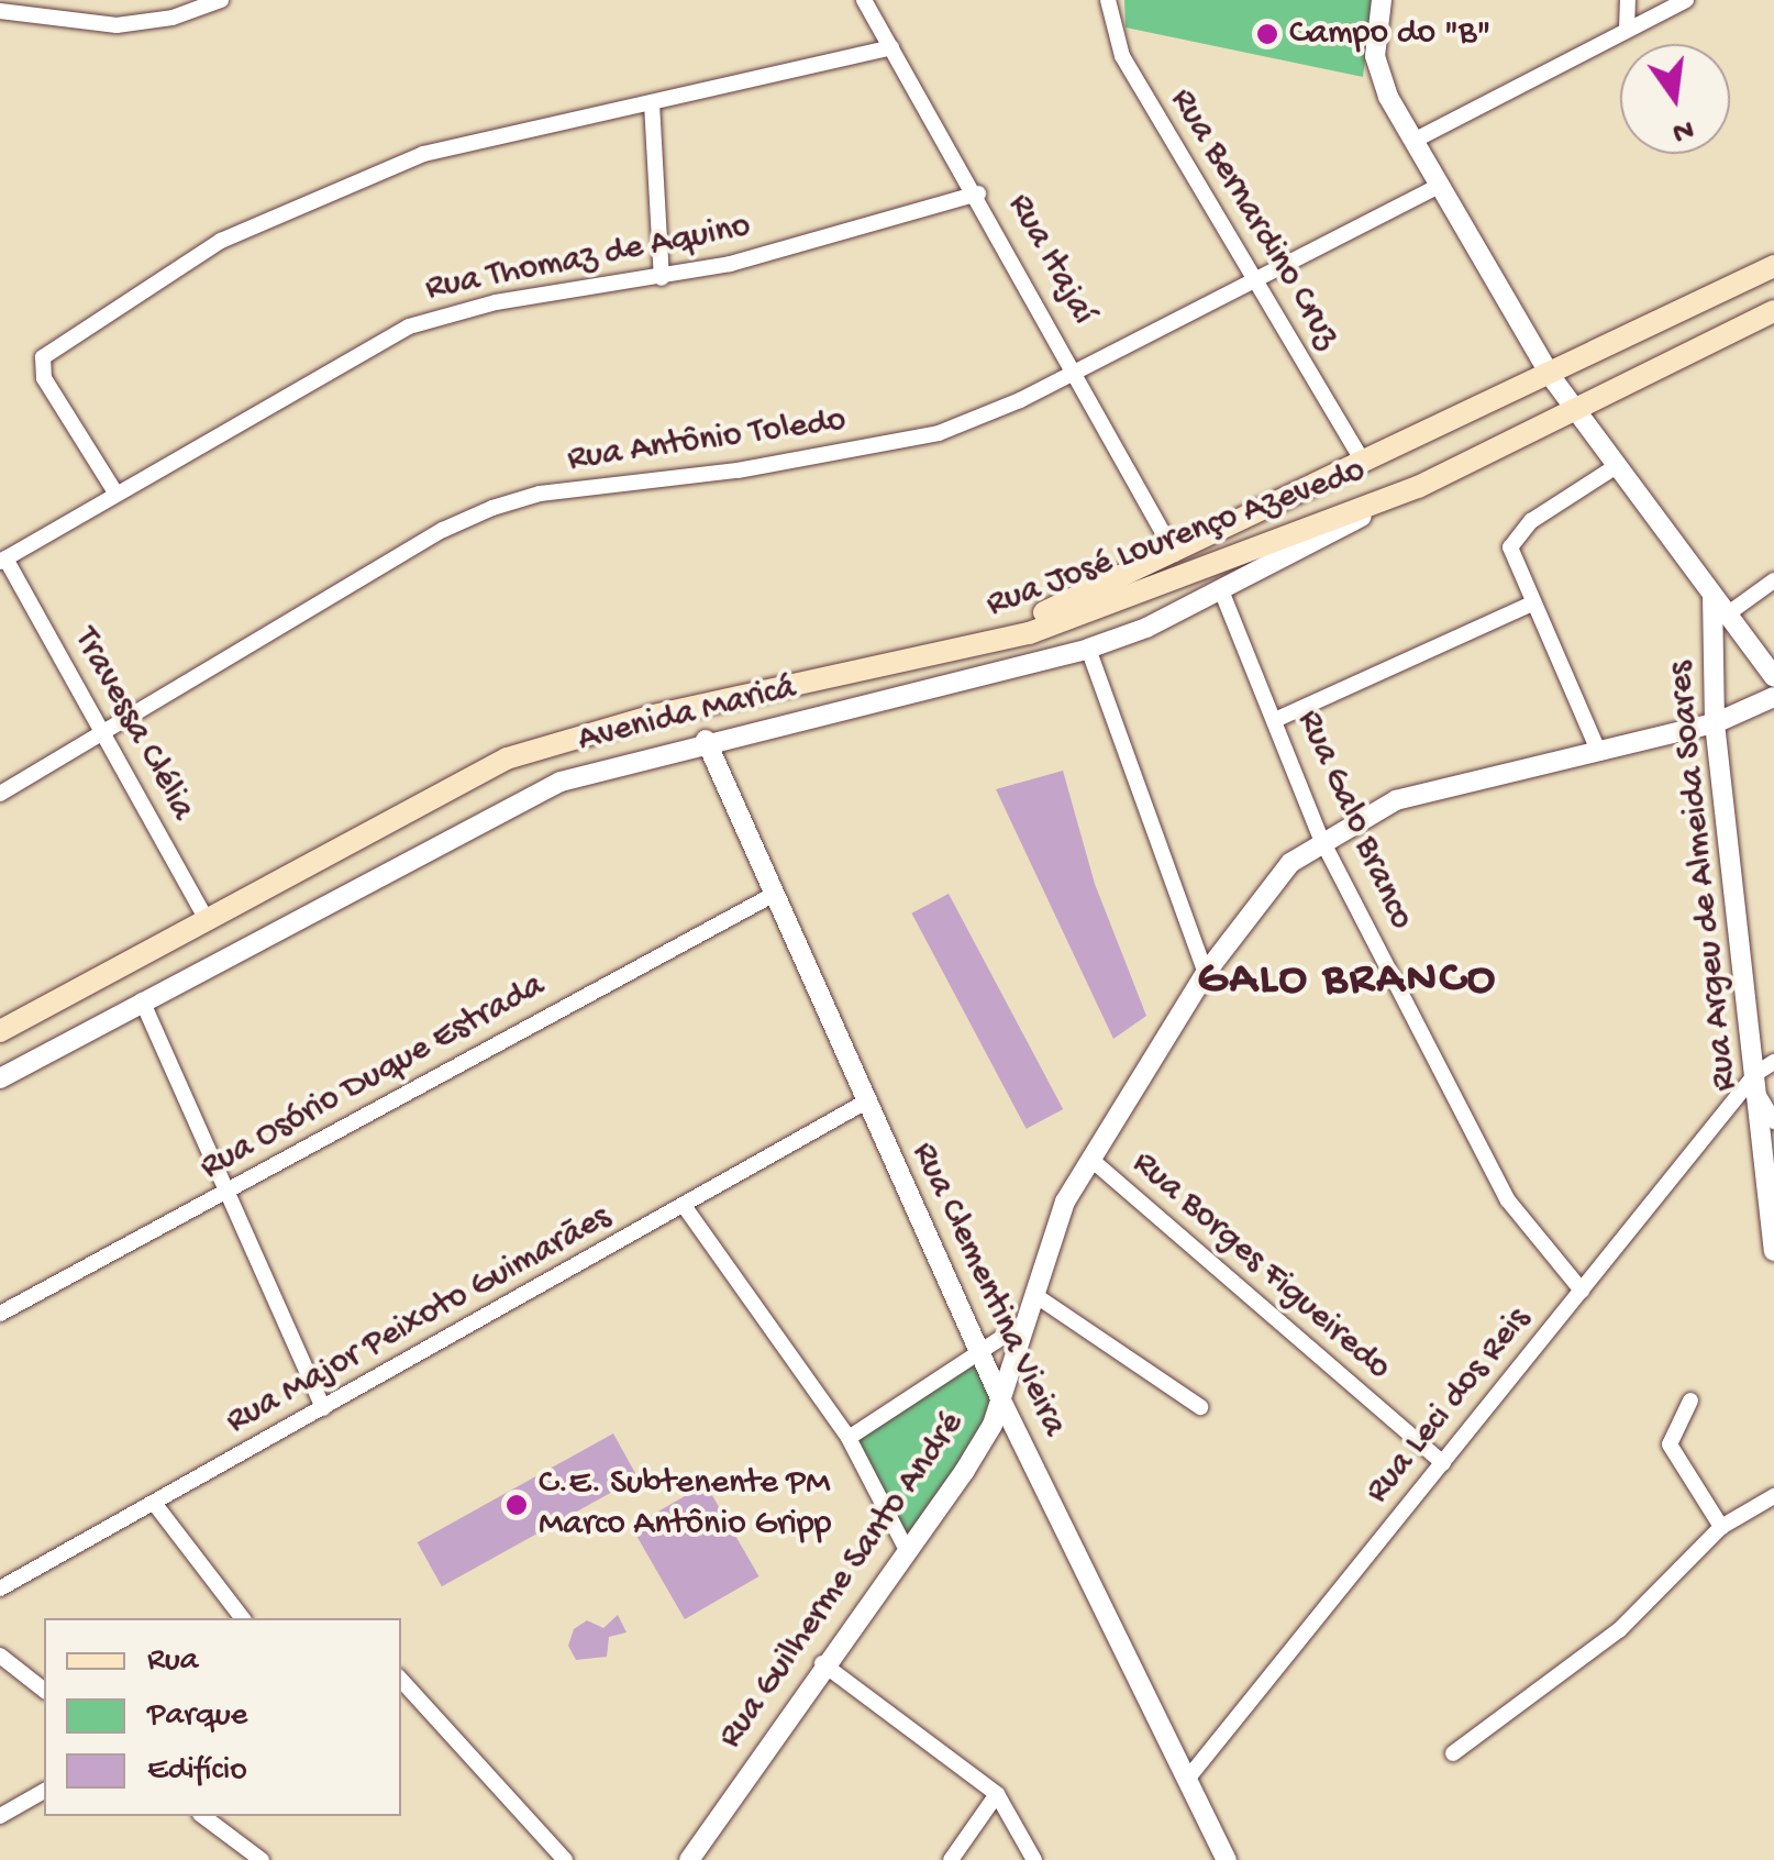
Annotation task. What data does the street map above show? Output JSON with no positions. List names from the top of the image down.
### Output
{
  "streets": {
    "main road": ["Rua José Lourenço Azevedo"],
    "street": [
      "Rua Bernardino Cruz",
      "Rua Thomaz de Aquino",
      "Rua Itajaí",
      "Rua Antônio Toledo",
      "Avenida Maricá",
      "Travessa Clélia",
      "Rua Galo Branco",
      "Rua Argeu de Almeida Soares",
      "Rua Osório Duque Estrada",
      "Rua Borges Figueiredo",
      "Rua Clementina Vieira",
      "Rua Major Peixoto Guimarães",
      "Rua Leci dos Reis",
      "Rua Guilherme Santo André"
    ]
  },
  "crossings": [
    ["Rua Bernardino Cruz", "Rua Antônio Toledo"],
    ["Rua Bernardino Cruz", "Rua José Lourenço Azevedo"],
    ["Rua Thomaz de Aquino", "Rua Itajaí"],
    ["Rua Thomaz de Aquino", "Travessa Clélia"],
    ["Rua Itajaí", "Rua Antônio Toledo"],
    ["Rua Itajaí", "Rua José Lourenço Azevedo"],
    ["Rua Antônio Toledo", "Travessa Clélia"],
    ["Rua José Lourenço Azevedo", "Avenida Maricá"],
    ["Avenida Maricá", "Rua Galo Branco"],
    ["Avenida Maricá", "Rua Clementina Vieira"],
    ["Rua Galo Branco", "Rua Leci dos Reis"],
    ["Rua Galo Branco", "Rua Guilherme Santo André"],
    ["Rua Argeu de Almeida Soares", "Rua Leci dos Reis"],
    ["Rua Argeu de Almeida Soares", "Rua Guilherme Santo André"],
    ["Rua Osório Duque Estrada", "Rua Clementina Vieira"],
    ["Rua Borges Figueiredo", "Rua Leci dos Reis"],
    ["Rua Borges Figueiredo", "Rua Guilherme Santo André"],
    ["Rua Clementina Vieira", "Rua Major Peixoto Guimarães"],
    ["Rua Clementina Vieira", "Rua Leci dos Reis"],
    ["Rua Clementina Vieira", "Rua Guilherme Santo André"]
  ],
  "districts": ["GALO BRANCO"],
  "places": ["Campo do \"B\"", "C.E. Subtenente PM Marco Antônio Gripp"],
  "legend": ["Rua", "Parque", "Edifício"],
  "north": "bottom"
}
